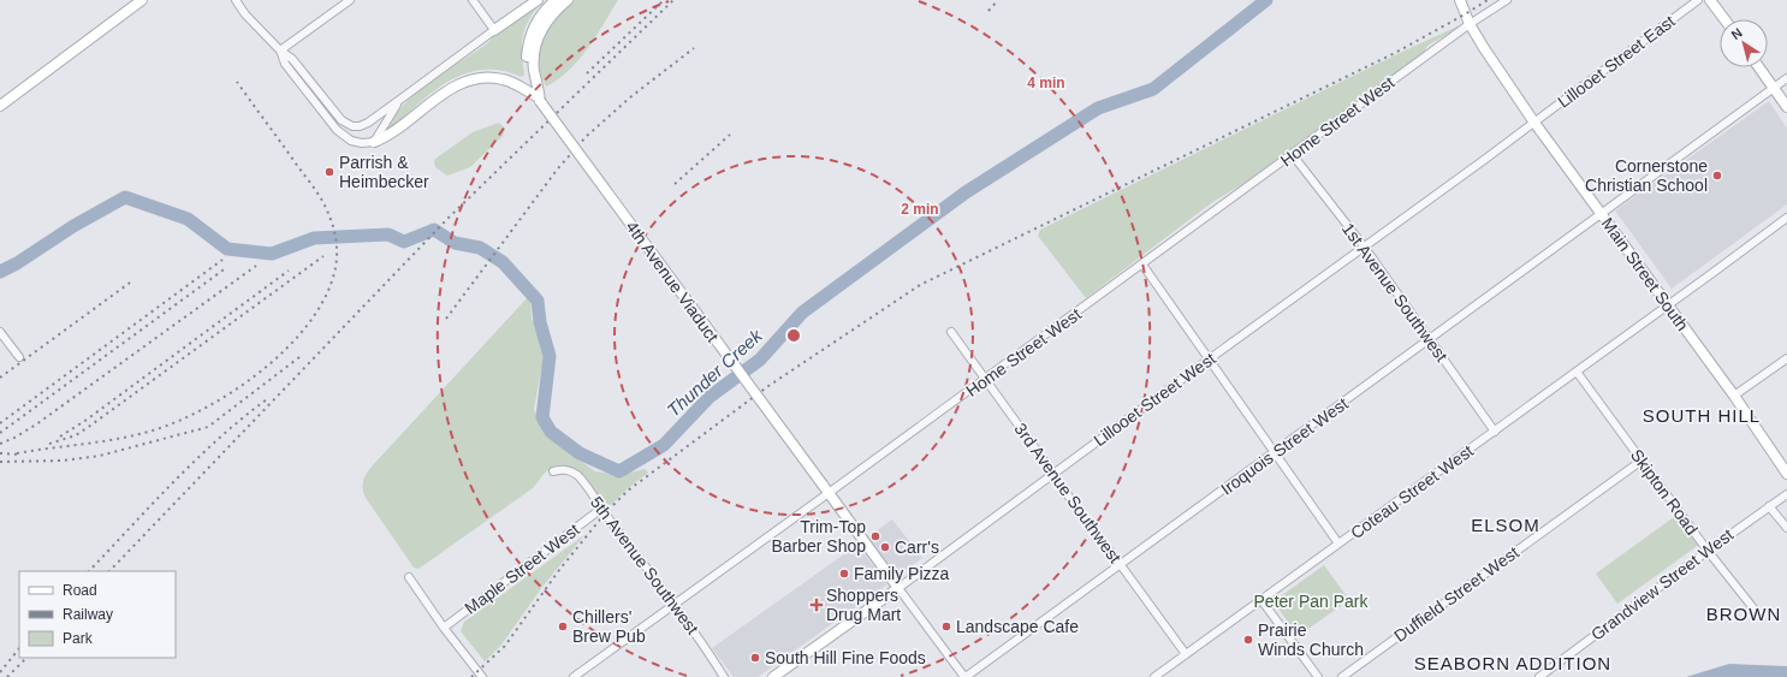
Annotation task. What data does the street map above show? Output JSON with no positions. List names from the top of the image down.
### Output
{
  "streets": {
    "main road": ["Main Street South", "4th Avenue Viaduct", "Lillooet Street West"],
    "street": [
      "Lillooet Street East",
      "Home Street West",
      "1st Avenue Southwest",
      "Iroquois Street West",
      "Coteau Street West",
      "Skipton Road",
      "3rd Avenue Southwest",
      "5th Avenue Southwest",
      "Maple Street West",
      "Grandview Street West",
      "Duffield Street West"
    ]
  },
  "crossings": [
    ["Lillooet Street East", "Main Street South"],
    ["Lillooet Street East", "Lillooet Street West"],
    ["Home Street West", "Main Street South"],
    ["Home Street West", "4th Avenue Viaduct"],
    ["Home Street West", "1st Avenue Southwest"],
    ["Home Street West", "3rd Avenue Southwest"],
    ["Home Street West", "5th Avenue Southwest"],
    ["Main Street South", "Lillooet Street West"],
    ["Main Street South", "Iroquois Street West"],
    ["Main Street South", "Coteau Street West"],
    ["4th Avenue Viaduct", "Lillooet Street West"],
    ["1st Avenue Southwest", "Lillooet Street West"],
    ["1st Avenue Southwest", "Iroquois Street West"],
    ["1st Avenue Southwest", "Coteau Street West"],
    ["Lillooet Street West", "3rd Avenue Southwest"],
    ["Iroquois Street West", "3rd Avenue Southwest"],
    ["Coteau Street West", "Skipton Road"],
    ["Coteau Street West", "3rd Avenue Southwest"],
    ["Skipton Road", "Grandview Street West"],
    ["Skipton Road", "Duffield Street West"],
    ["5th Avenue Southwest", "Maple Street West"]
  ],
  "districts": [
    "SOUTH HILL",
    "ELSOM",
    "BROWN",
    "SEABORN ADDITION"
  ],
  "water": ["Thunder Creek"],
  "parks": ["Peter Pan Park"],
  "places": {
    "other": [
      "Parrish & Heimbecker",
      "Cornerstone Christian School",
      "Trim-Top Barber Shop",
      "Carr's",
      "Family Pizza",
      "Chillers' Brew Pub",
      "Landscape Cafe",
      "Prairie Winds Church",
      "South Hill Fine Foods"
    ],
    "health": ["Shoppers Drug Mart"]
  },
  "legend": ["Road", "Railway", "Park"],
  "north": "top left",
  "rings": ["4 min", "2 min"]
}
